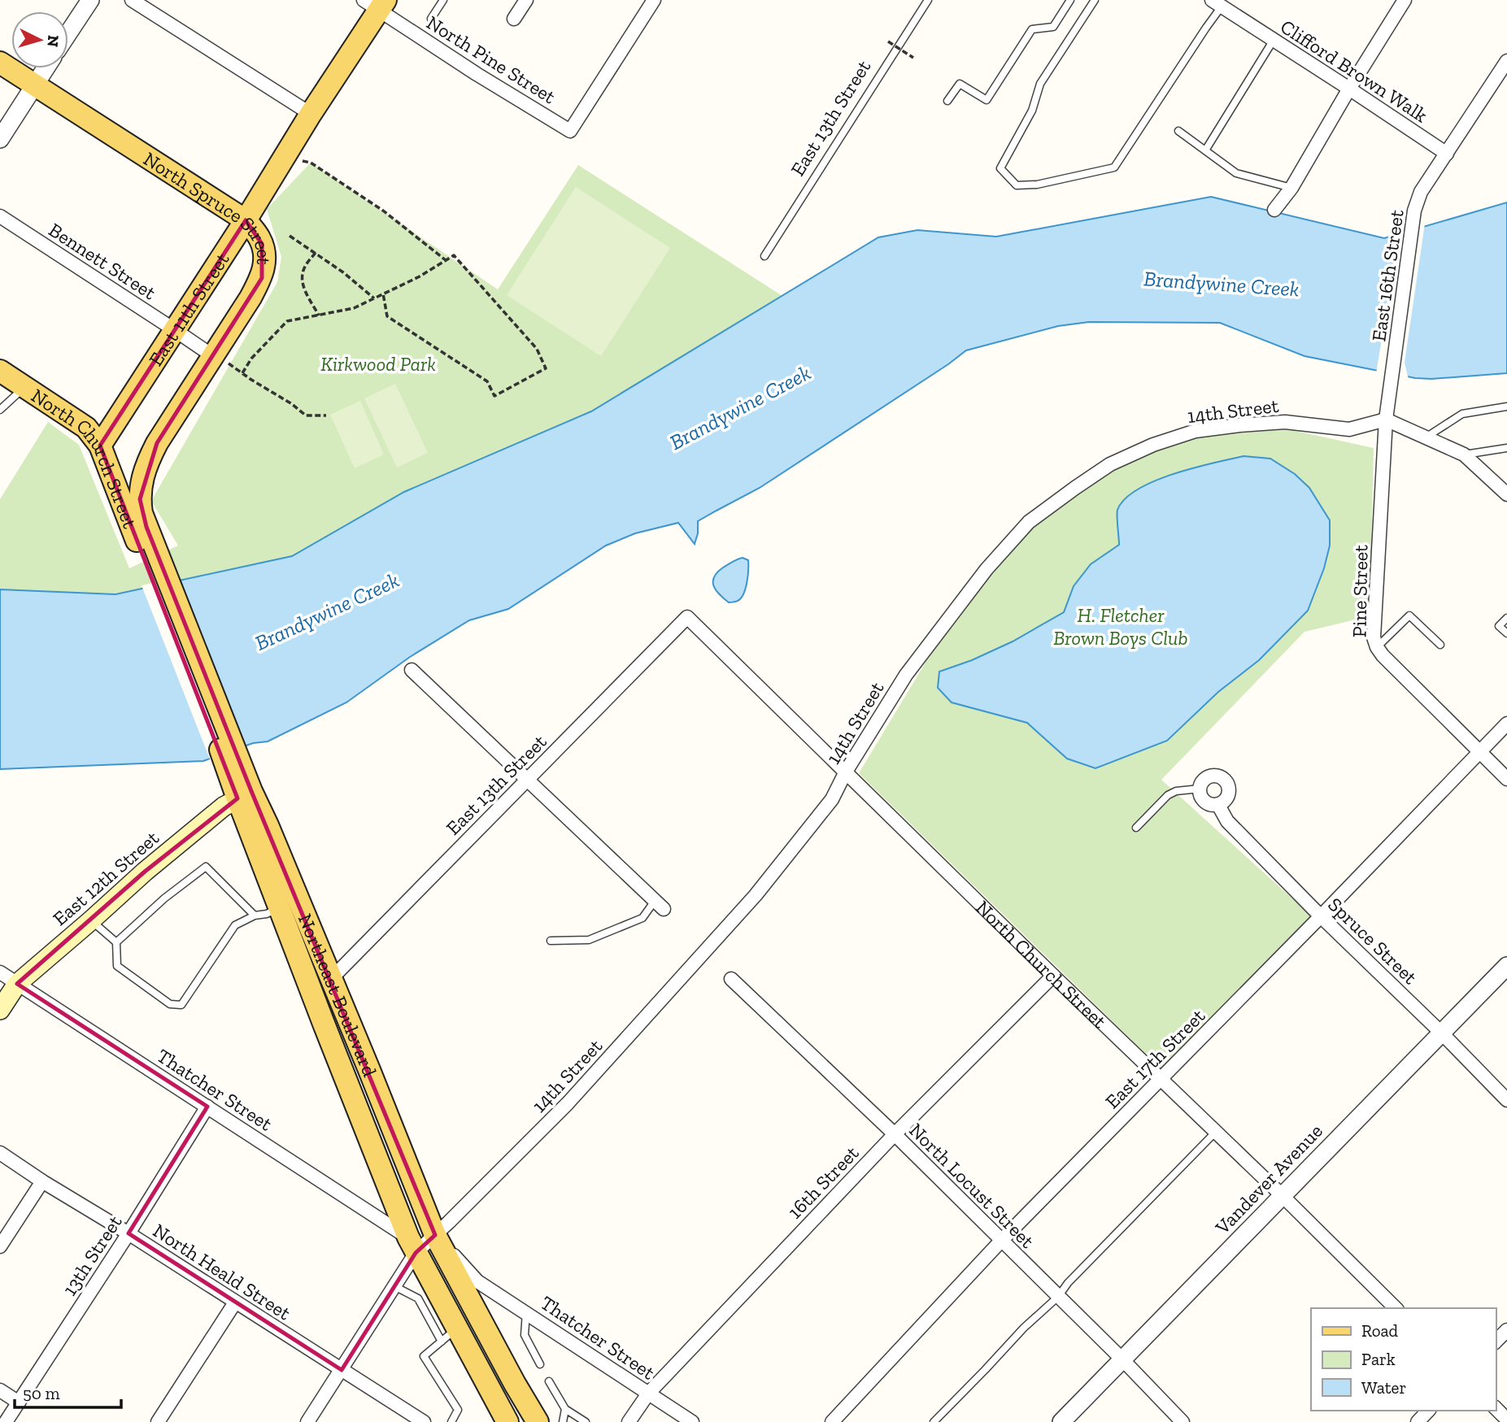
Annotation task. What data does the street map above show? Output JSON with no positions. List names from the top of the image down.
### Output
{
  "streets": {
    "main road": [
      "North Spruce Street",
      "East 11th Street",
      "North Church Street",
      "East 12th Street",
      "Northeast Boulevard"
    ],
    "street": [
      "North Pine Street",
      "Clifford Brown Walk",
      "East 13th Street",
      "Bennett Street",
      "East 16th Street",
      "14th Street",
      "Pine Street",
      "Spruce Street",
      "East 17th Street",
      "Thatcher Street",
      "Vandever Avenue",
      "16th Street",
      "North Locust Street",
      "13th Street",
      "North Heald Street"
    ]
  },
  "crossings": [
    ["North Pine Street", "East 11th Street"],
    ["Clifford Brown Walk", "East 16th Street"],
    ["East 13th Street", "North Church Street"],
    ["East 13th Street", "Northeast Boulevard"],
    ["North Spruce Street", "Bennett Street"],
    ["North Spruce Street", "East 11th Street"],
    ["North Spruce Street", "North Church Street"],
    ["North Spruce Street", "Northeast Boulevard"],
    ["Bennett Street", "East 11th Street"],
    ["East 16th Street", "14th Street"],
    ["East 16th Street", "Pine Street"],
    ["East 11th Street", "North Church Street"],
    ["14th Street", "North Church Street"],
    ["14th Street", "Pine Street"],
    ["14th Street", "Northeast Boulevard"],
    ["14th Street", "Thatcher Street"],
    ["14th Street", "North Heald Street"],
    ["North Church Street", "Northeast Boulevard"],
    ["North Church Street", "East 17th Street"],
    ["North Church Street", "Vandever Avenue"],
    ["North Church Street", "16th Street"],
    ["Pine Street", "East 17th Street"],
    ["East 12th Street", "Northeast Boulevard"],
    ["East 12th Street", "Thatcher Street"],
    ["Spruce Street", "East 17th Street"],
    ["Spruce Street", "Vandever Avenue"],
    ["Northeast Boulevard", "Thatcher Street"],
    ["East 17th Street", "North Locust Street"],
    ["Thatcher Street", "16th Street"],
    ["Thatcher Street", "13th Street"],
    ["Vandever Avenue", "North Locust Street"],
    ["16th Street", "North Locust Street"],
    ["13th Street", "North Heald Street"]
  ],
  "water": ["Brandywine Creek"],
  "parks": ["Kirkwood Park", "H. Fletcher Brown Boys Club"],
  "legend": ["Road", "Park", "Water"],
  "scale_bar": "50 m",
  "north": "right"
}
